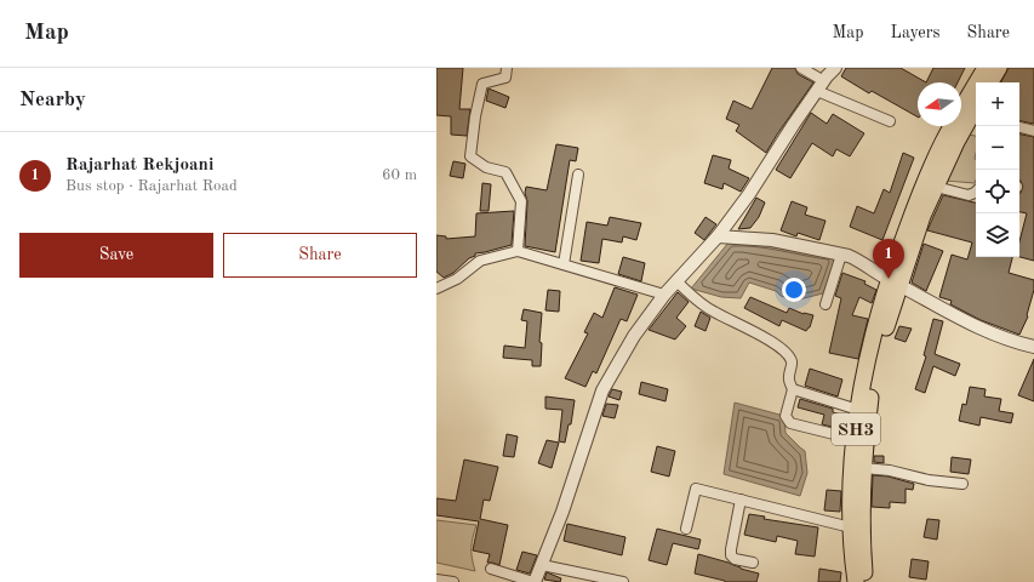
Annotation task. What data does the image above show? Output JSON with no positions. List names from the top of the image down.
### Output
{
  "streets": {
    "main road": ["SH3"]
  },
  "north": "left",
  "page": {
    "header": "Map",
    "nav": ["Map", "Layers", "Share"],
    "heading": "Nearby",
    "map_buttons": ["+", "−"],
    "list": [
      {
        "mark": "1",
        "name": "Rajarhat Rekjoani",
        "note": "Bus stop · Rajarhat Road",
        "value": "60 m"
      }
    ],
    "buttons": ["Save", "Share"],
    "pins": "1"
  }
}
